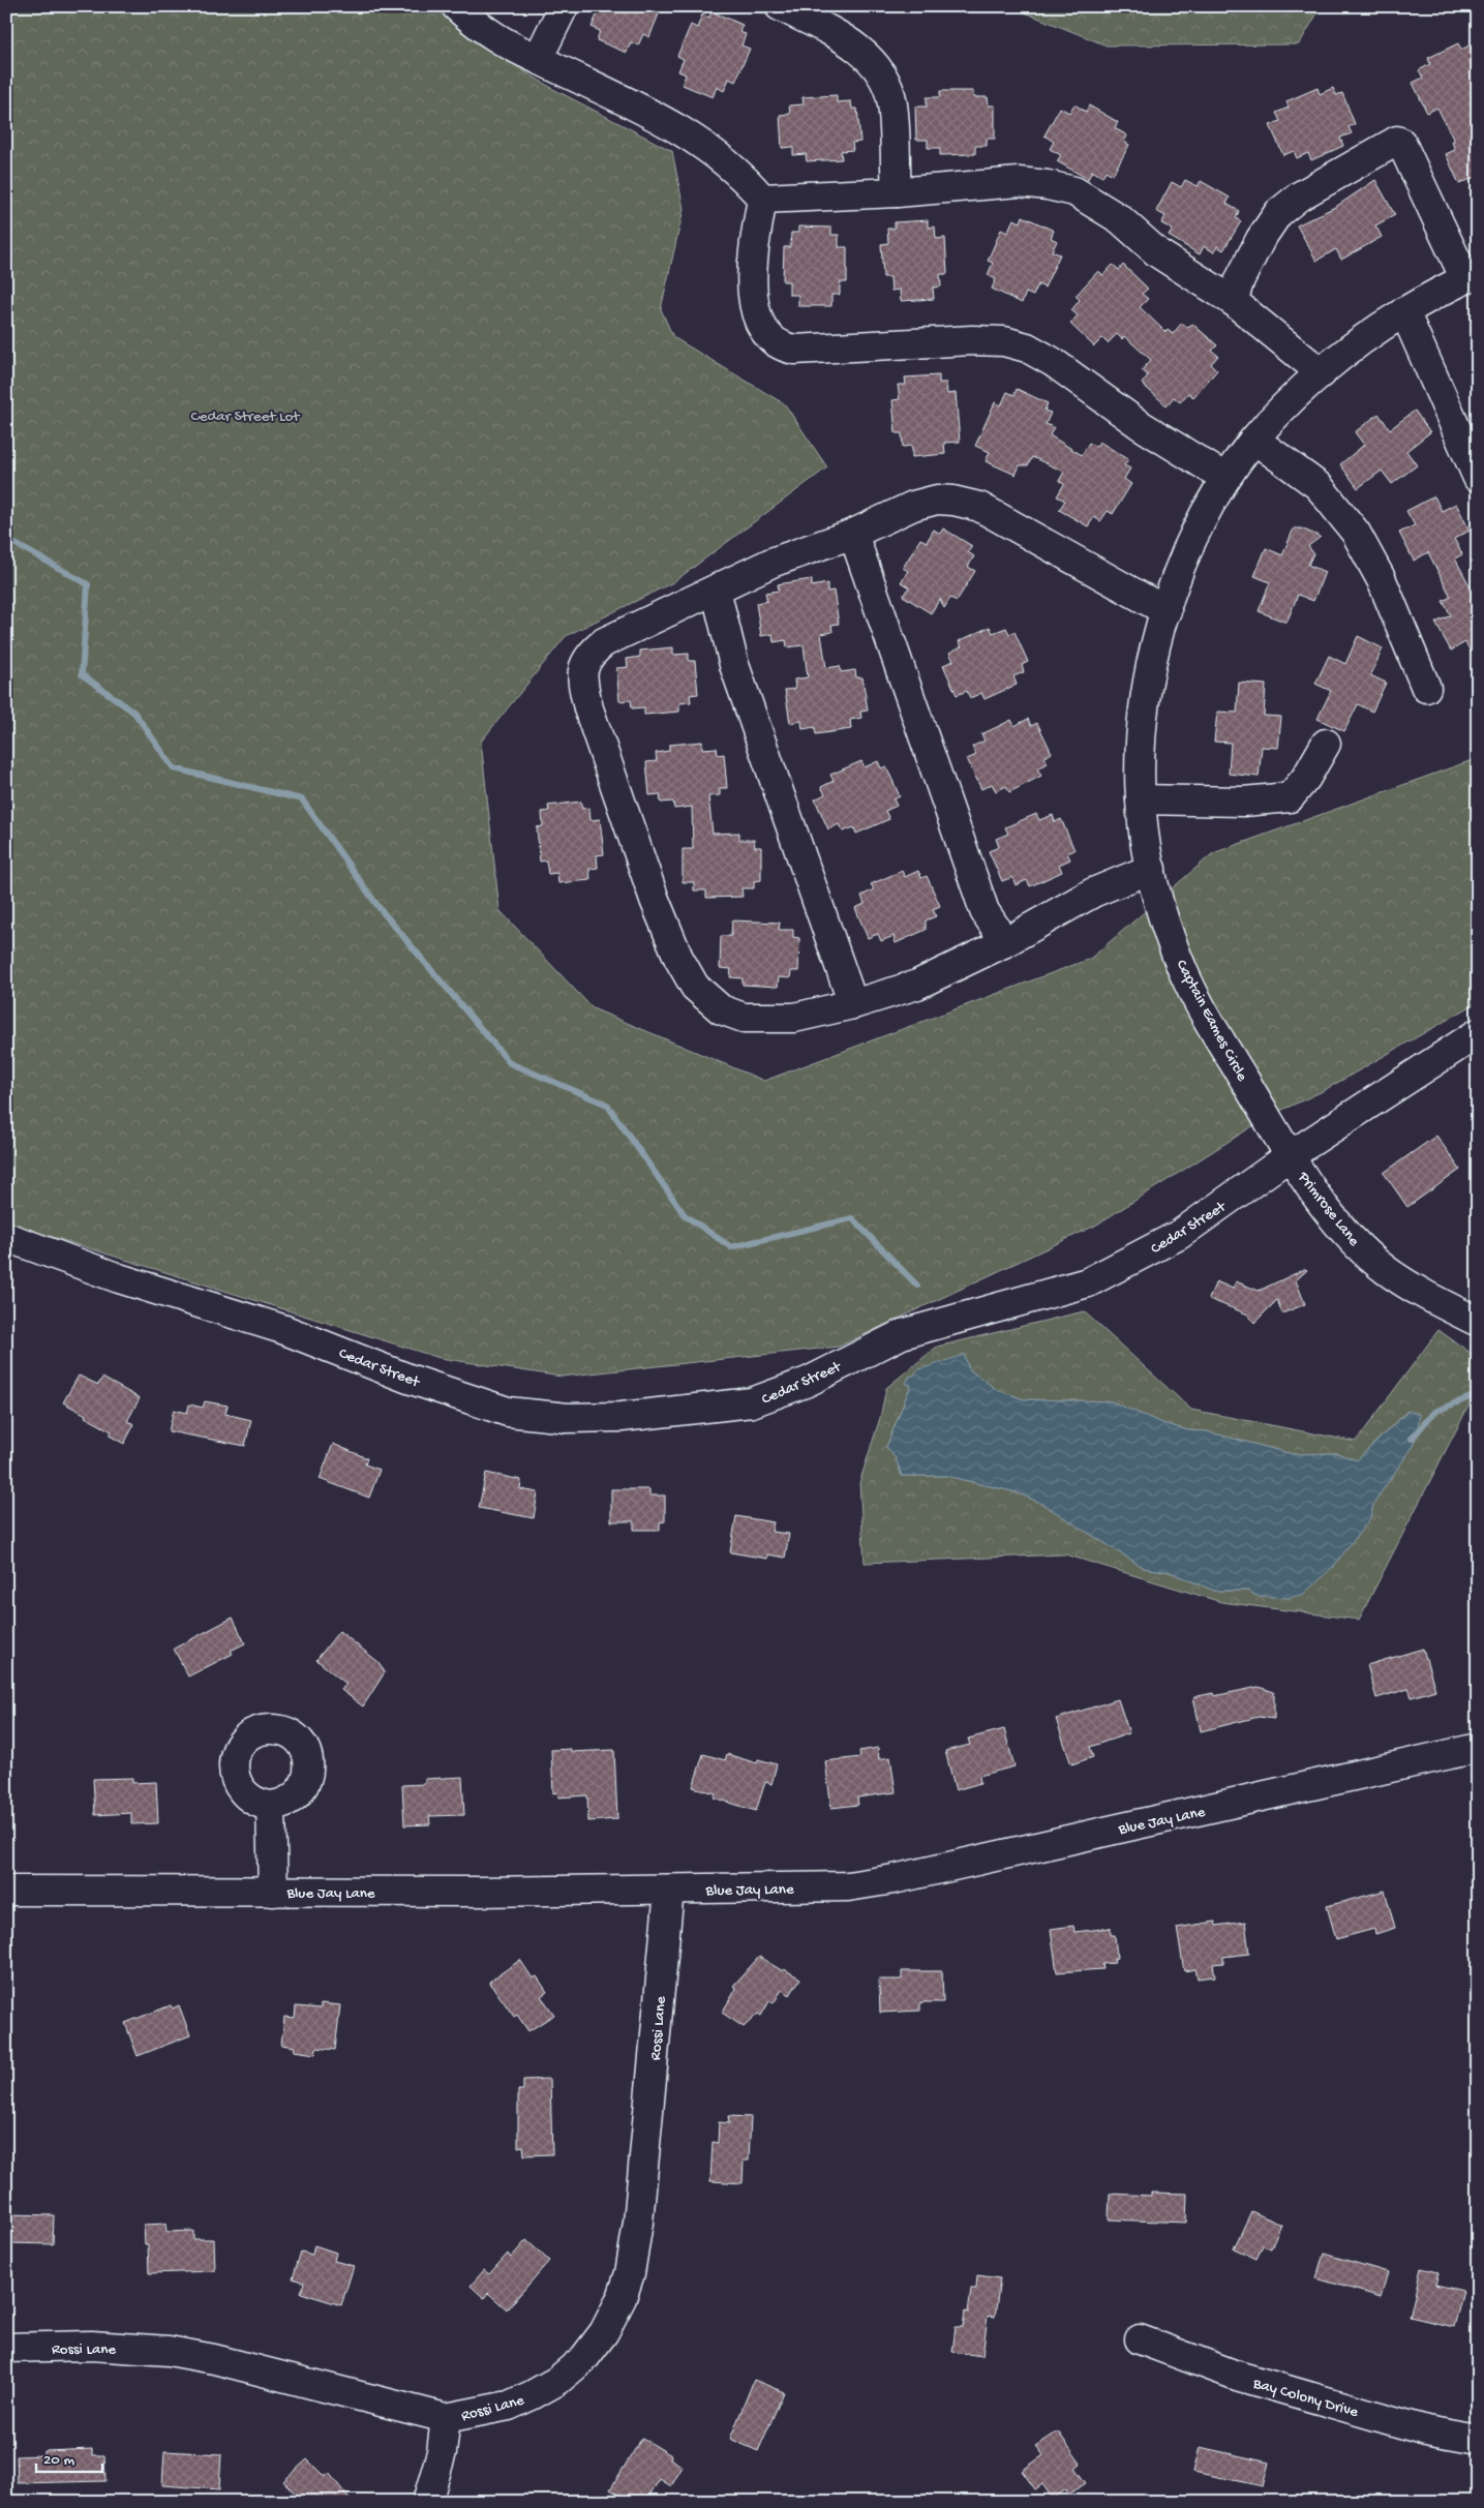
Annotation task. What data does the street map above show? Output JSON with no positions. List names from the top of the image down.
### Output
{
  "streets": {
    "street": [
      "Captain Eames Circle",
      "Primrose Lane",
      "Cedar Street",
      "Blue Jay Lane",
      "Rossi Lane",
      "Bay Colony Drive"
    ]
  },
  "crossings": [
    ["Captain Eames Circle", "Primrose Lane"],
    ["Captain Eames Circle", "Cedar Street"],
    ["Primrose Lane", "Cedar Street"],
    ["Blue Jay Lane", "Rossi Lane"]
  ],
  "parks": ["Cedar Street Lot"],
  "scale_bar": "20 m"
}
